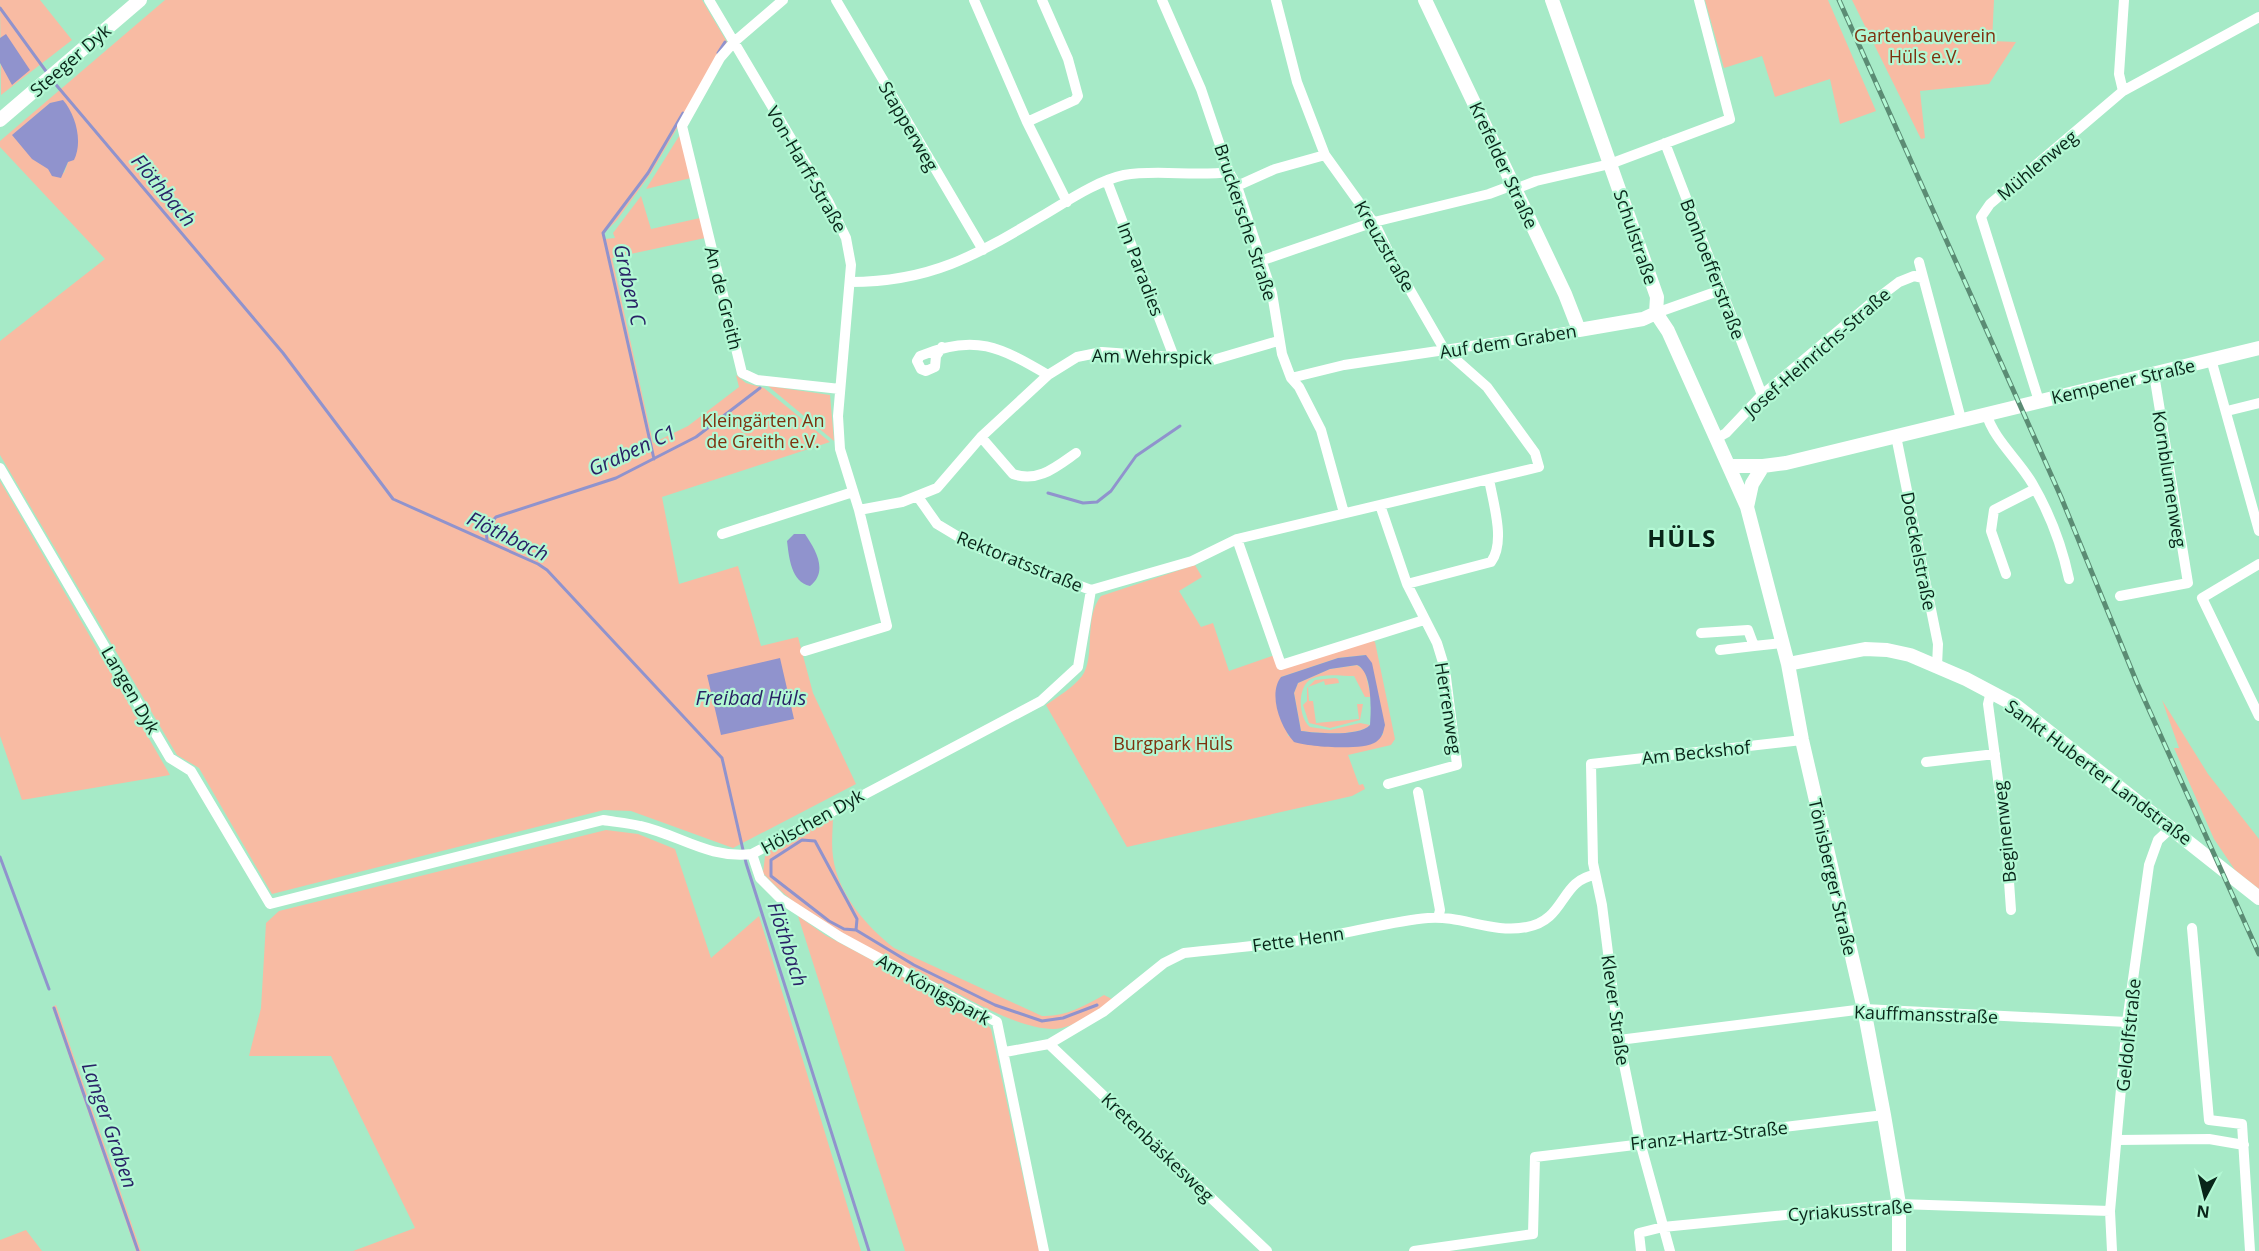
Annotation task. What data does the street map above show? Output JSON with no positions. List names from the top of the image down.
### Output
{
  "streets": {
    "street": [
      "Steeger Dyk",
      "Stapperweg",
      "Krefelder Straße",
      "Mühlenweg",
      "Von-Harff-Straße",
      "Bruckersche Straße",
      "Schulstraße",
      "Kreuzstraße",
      "Im Paradies",
      "Bonhoefferstraße",
      "An de Greith",
      "Auf dem Graben",
      "Josef-Heinrichs-Straße",
      "Am Wehrspick",
      "Kempener Straße",
      "Kornblumenweg",
      "Doeckelstraße",
      "Rektoratsstraße",
      "Langen Dyk",
      "Herrenweg",
      "Am Beckshof",
      "Sankt Huberter Landstraße",
      "Hölschen Dyk",
      "Beginenweg",
      "Tönisberger Straße",
      "Fette Henn",
      "Am Königspark",
      "Klever Straße",
      "Kauffmansstraße",
      "Geldolfstraße",
      "Franz-Hartz-Straße",
      "Kretenbäskesweg",
      "Cyriakusstraße"
    ]
  },
  "crossings": [
    ["Krefelder Straße", "Auf dem Graben"],
    ["Mühlenweg", "Kempener Straße"],
    ["Von-Harff-Straße", "An de Greith"],
    ["Von-Harff-Straße", "Am Wehrspick"],
    ["Bruckersche Straße", "Auf dem Graben"],
    ["Bruckersche Straße", "Am Wehrspick"],
    ["Bruckersche Straße", "Rektoratsstraße"],
    ["Schulstraße", "Auf dem Graben"],
    ["Schulstraße", "Josef-Heinrichs-Straße"],
    ["Schulstraße", "Kempener Straße"],
    ["Schulstraße", "Tönisberger Straße"],
    ["Kreuzstraße", "Auf dem Graben"],
    ["Kreuzstraße", "Rektoratsstraße"],
    ["Im Paradies", "Am Wehrspick"],
    ["Bonhoefferstraße", "Auf dem Graben"],
    ["Bonhoefferstraße", "Josef-Heinrichs-Straße"],
    ["Am Wehrspick", "Rektoratsstraße"],
    ["Kempener Straße", "Kornblumenweg"],
    ["Kempener Straße", "Doeckelstraße"],
    ["Kempener Straße", "Tönisberger Straße"],
    ["Doeckelstraße", "Sankt Huberter Landstraße"],
    ["Rektoratsstraße", "Herrenweg"],
    ["Rektoratsstraße", "Hölschen Dyk"],
    ["Langen Dyk", "Hölschen Dyk"],
    ["Am Beckshof", "Tönisberger Straße"],
    ["Am Beckshof", "Klever Straße"],
    ["Sankt Huberter Landstraße", "Beginenweg"],
    ["Sankt Huberter Landstraße", "Tönisberger Straße"],
    ["Sankt Huberter Landstraße", "Geldolfstraße"],
    ["Hölschen Dyk", "Am Königspark"],
    ["Tönisberger Straße", "Kauffmansstraße"],
    ["Tönisberger Straße", "Franz-Hartz-Straße"],
    ["Tönisberger Straße", "Cyriakusstraße"],
    ["Fette Henn", "Am Königspark"],
    ["Fette Henn", "Klever Straße"],
    ["Fette Henn", "Kretenbäskesweg"],
    ["Klever Straße", "Kauffmansstraße"],
    ["Klever Straße", "Franz-Hartz-Straße"],
    ["Klever Straße", "Cyriakusstraße"],
    ["Kauffmansstraße", "Geldolfstraße"],
    ["Geldolfstraße", "Cyriakusstraße"]
  ],
  "districts": ["HÜLS"],
  "water": [
    "Flöthbach",
    "Graben C",
    "Graben C1",
    "Freibad Hüls",
    "Langer Graben"
  ],
  "parks": ["Gartenbauverein Hüls e.V.", "Kleingärten An de Greith e.V.", "Burgpark Hüls"],
  "north": "bottom"
}
